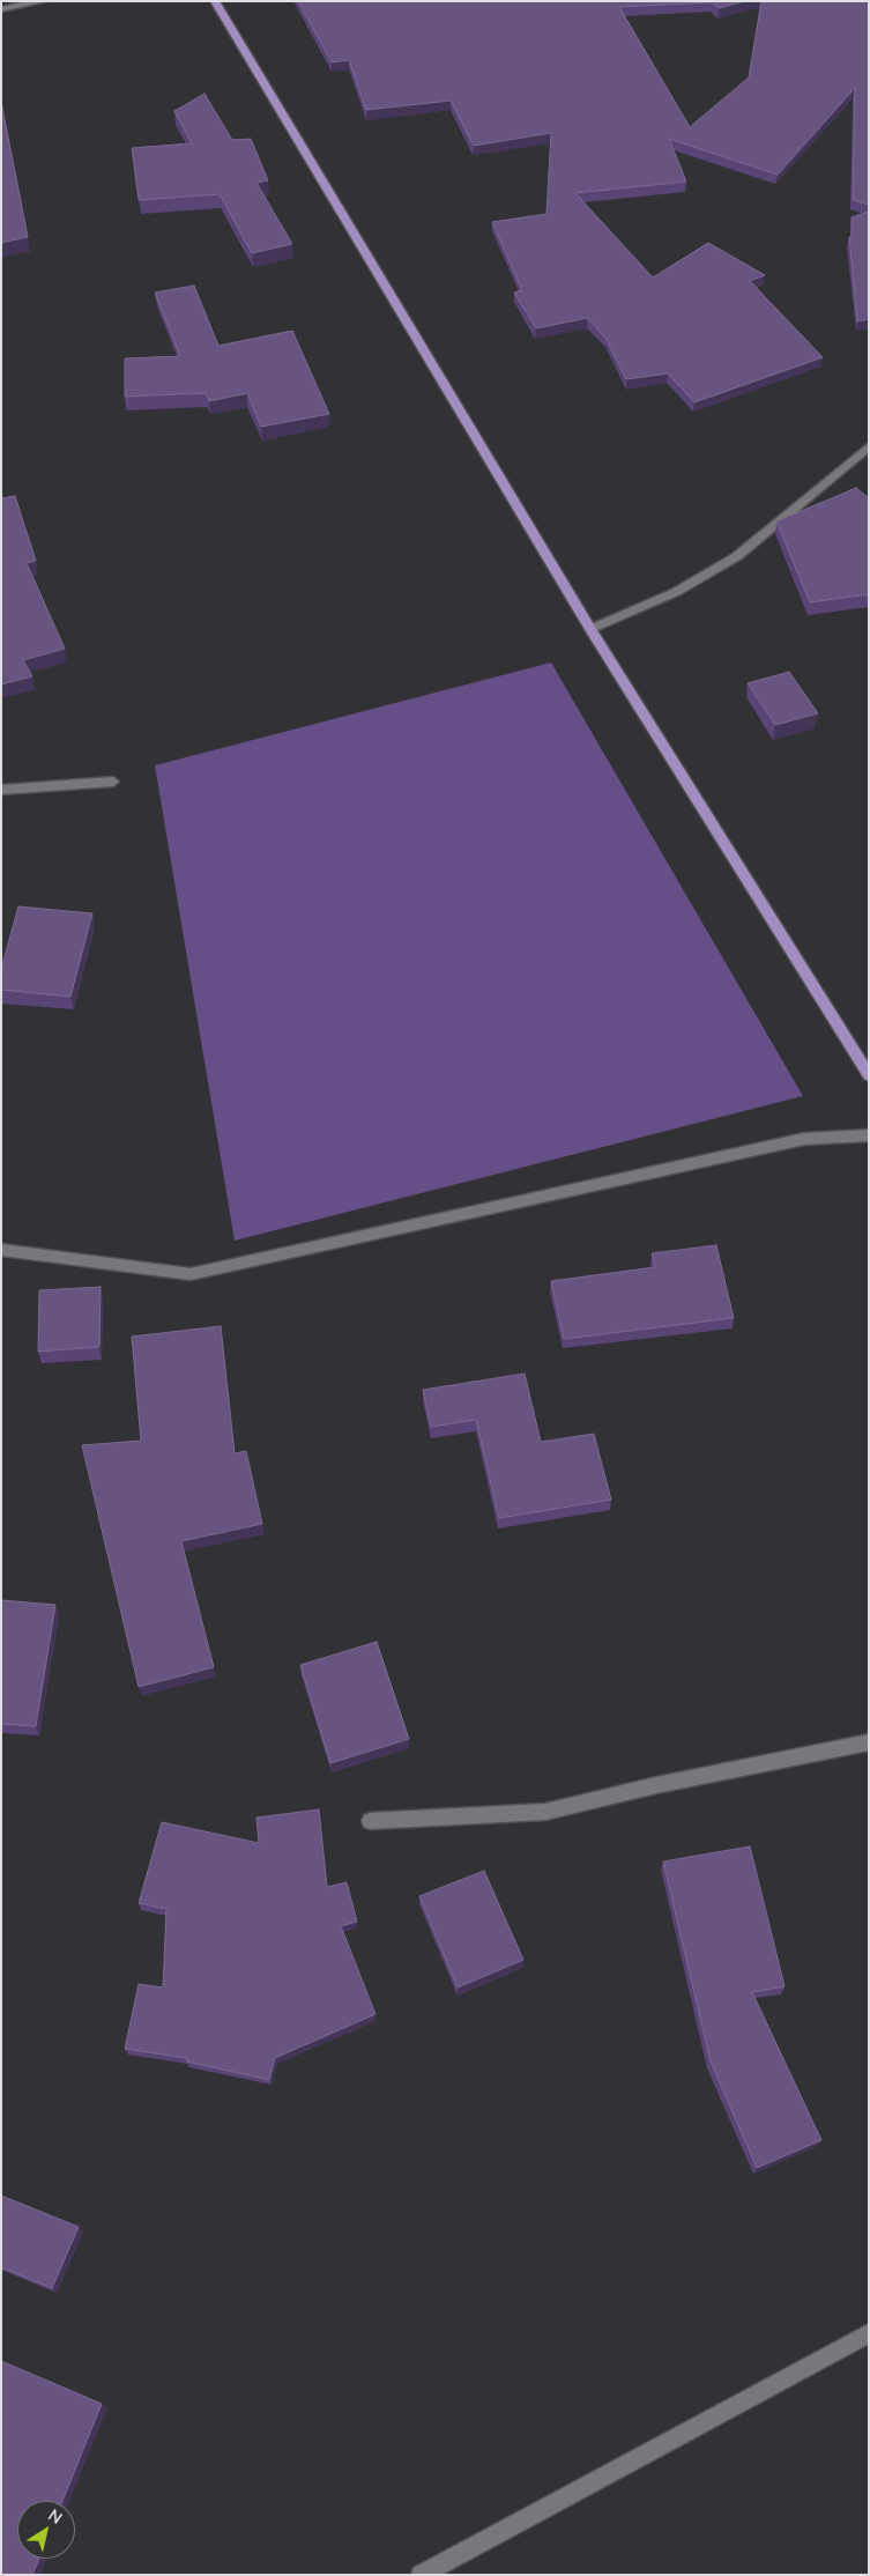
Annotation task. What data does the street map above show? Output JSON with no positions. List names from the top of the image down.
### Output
{
  "north": "top right"
}
